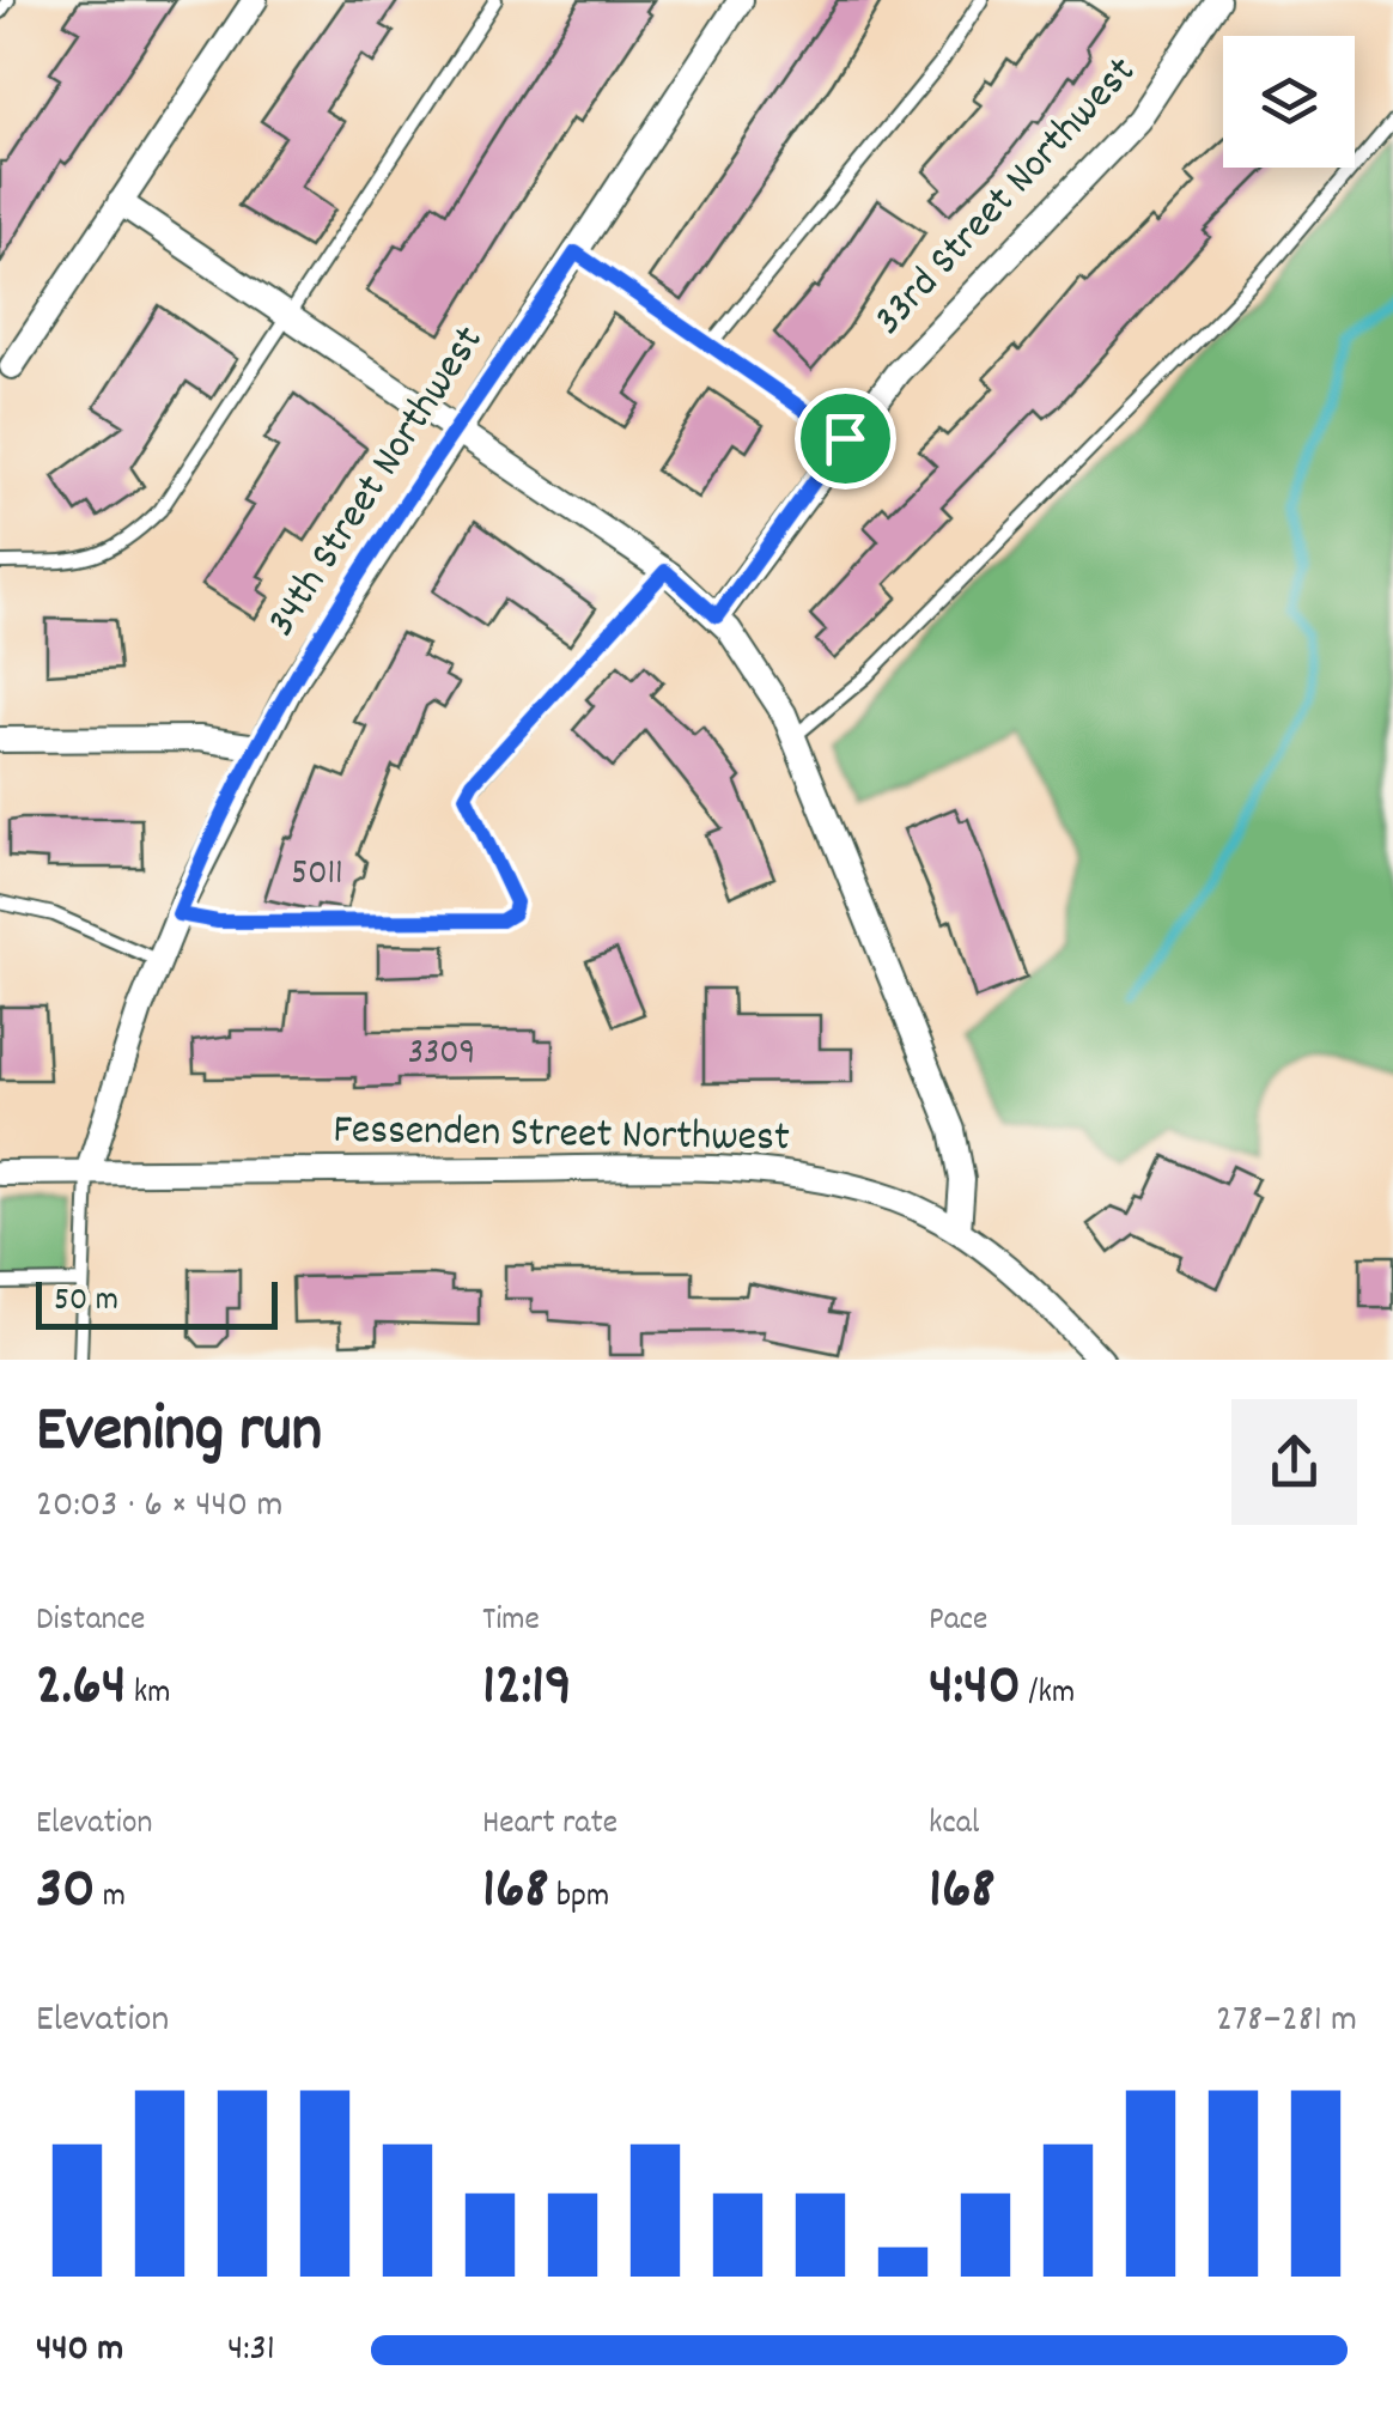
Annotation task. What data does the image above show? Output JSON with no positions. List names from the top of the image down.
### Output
{
  "streets": {
    "street": ["33rd Street Northwest", "34th Street Northwest", "Fessenden Street Northwest"]
  },
  "crossings": [
    ["34th Street Northwest", "Fessenden Street Northwest"]
  ],
  "house_numbers": ["5011", "3309"],
  "scale_bar": "50 m",
  "page": {
    "scale": "50 m",
    "heading": ["Evening run", "20:03 · 6 × 440 m"],
    "stats": [
      ["Distance", "2.64 km"],
      ["Time", "12:19"],
      ["Pace", "4:40 /km"],
      ["Elevation", "30 m"],
      ["Heart rate", "168 bpm"],
      ["kcal", "168"]
    ],
    "chart": ["Elevation", "278–281 m"],
    "list": [
      {
        "name": "440 m",
        "note": "4:31"
      }
    ]
  }
}
